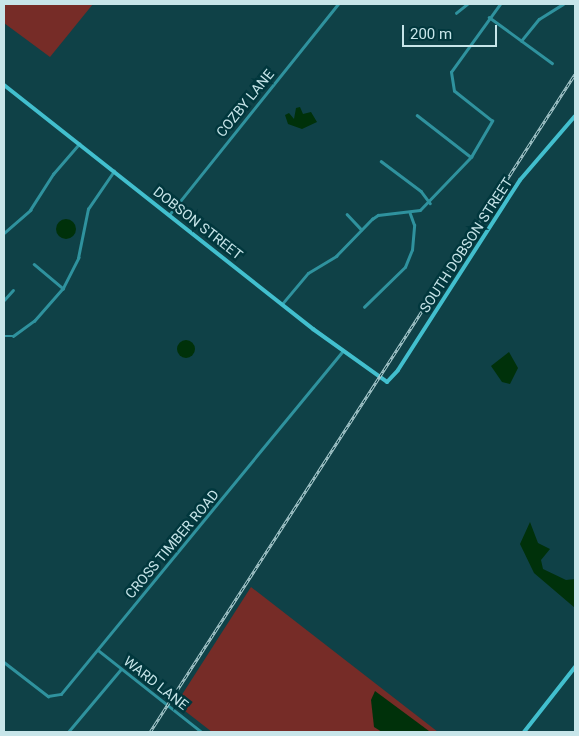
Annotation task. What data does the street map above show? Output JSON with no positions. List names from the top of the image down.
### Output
{
  "streets": {
    "street": [
      "COZBY LANE",
      "DOBSON STREET",
      "SOUTH DOBSON STREET",
      "CROSS TIMBER ROAD",
      "WARD LANE"
    ]
  },
  "crossings": [
    ["COZBY LANE", "DOBSON STREET"],
    ["DOBSON STREET", "SOUTH DOBSON STREET"],
    ["DOBSON STREET", "CROSS TIMBER ROAD"],
    ["CROSS TIMBER ROAD", "WARD LANE"]
  ],
  "scale_bar": "200 m"
}
